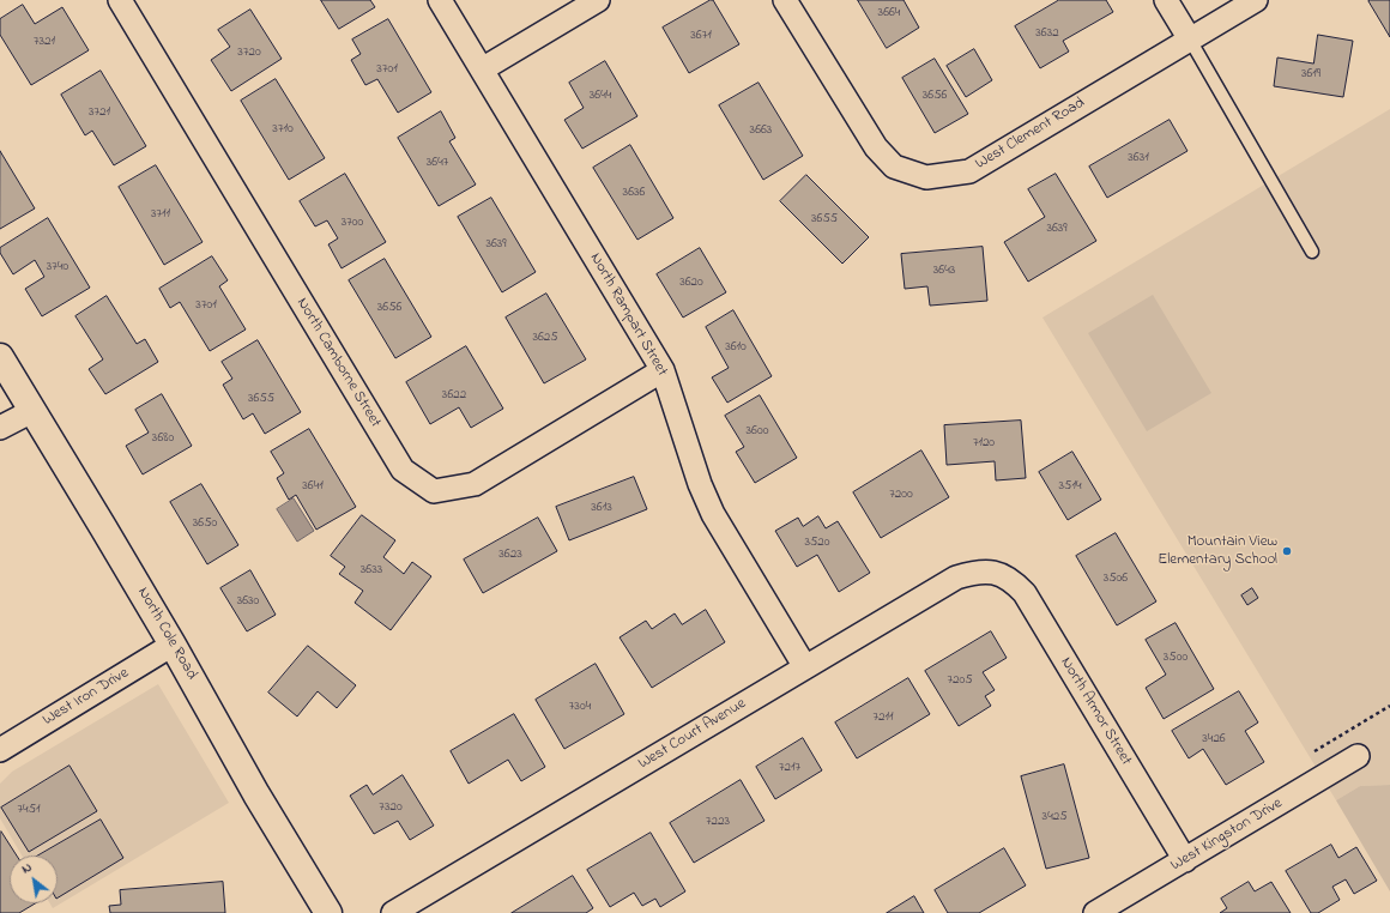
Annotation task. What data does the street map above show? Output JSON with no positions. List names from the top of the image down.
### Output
{
  "streets": {
    "main road": ["North Cole Road"],
    "street": [
      "West Clement Road",
      "North Rampart Street",
      "North Camborne Street",
      "West Iron Drive",
      "North Armor Street",
      "West Court Avenue",
      "West Kingston Drive"
    ]
  },
  "crossings": [
    ["North Rampart Street", "North Camborne Street"],
    ["North Rampart Street", "West Court Avenue"],
    ["North Cole Road", "West Iron Drive"],
    ["North Armor Street", "West Court Avenue"],
    ["North Armor Street", "West Kingston Drive"]
  ],
  "places": ["Mountain View Elementary School"],
  "house_numbers": [
    "3664",
    "3632",
    "3671",
    "7321",
    "3720",
    "3701",
    "3619",
    "3644",
    "3656",
    "3721",
    "3710",
    "3663",
    "3631",
    "3647",
    "3636",
    "3711",
    "3655",
    "3700",
    "3639",
    "3639",
    "3740",
    "3643",
    "3620",
    "3701",
    "3656",
    "3625",
    "3610",
    "3622",
    "3655",
    "3600",
    "3680",
    "7120",
    "3641",
    "3514",
    "7200",
    "3613",
    "3650",
    "3520",
    "3623",
    "3633",
    "3506",
    "3630",
    "3500",
    "7205",
    "7304",
    "7211",
    "3426",
    "7217",
    "7320",
    "7451",
    "3425",
    "7223"
  ],
  "north": "top left"
}
